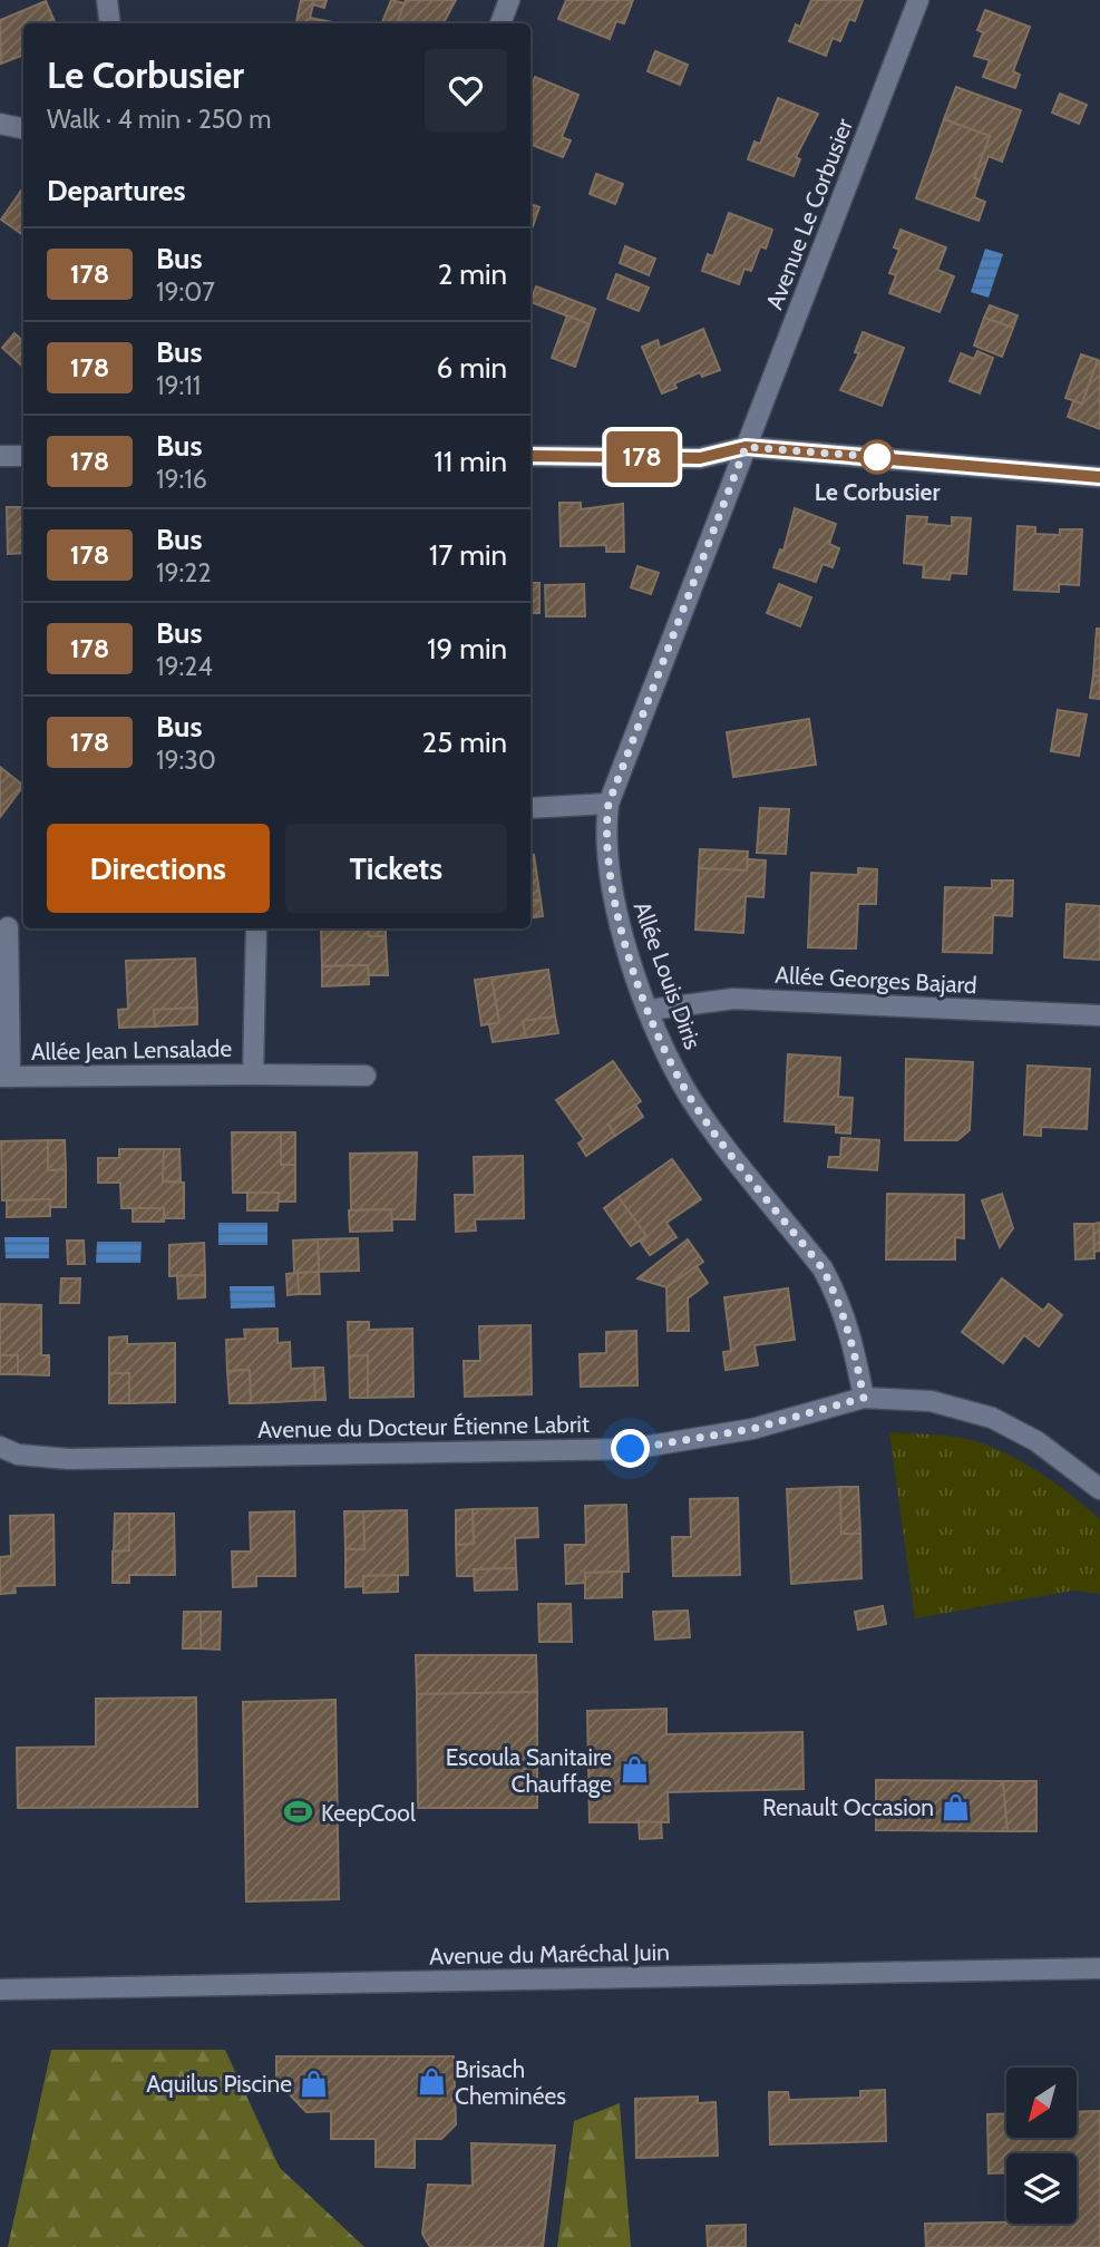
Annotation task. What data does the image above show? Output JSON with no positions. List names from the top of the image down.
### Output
{
  "streets": {
    "street": [
      "Avenue Le Corbusier",
      "Allée Louis Diris",
      "Allée Georges Bajard",
      "Allée Jean Lensalade",
      "Avenue du Docteur Étienne Labrit",
      "Avenue du Maréchal Juin"
    ]
  },
  "crossings": [
    ["Avenue Le Corbusier", "Allée Louis Diris"],
    ["Allée Louis Diris", "Allée Georges Bajard"],
    ["Allée Louis Diris", "Avenue du Docteur Étienne Labrit"]
  ],
  "places": {
    "other": ["Le Corbusier"],
    "shop": [
      "Escoula Sanitaire Chauffage",
      "Renault Occasion",
      "Brisach Cheminées",
      "Aquilus Piscine"
    ],
    "sports": ["KeepCool"]
  },
  "lines": ["bus line 178"],
  "north": "bottom left",
  "page": {
    "on_map": "178",
    "heading": [
      ["Le Corbusier", "Walk · 4 min · 250 m"],
      "Departures"
    ],
    "list": [
      {
        "mark": "178",
        "name": "Bus",
        "note": "19:07",
        "value": "2 min"
      },
      {
        "mark": "178",
        "name": "Bus",
        "note": "19:11",
        "value": "6 min"
      },
      {
        "mark": "178",
        "name": "Bus",
        "note": "19:16",
        "value": "11 min"
      },
      {
        "mark": "178",
        "name": "Bus",
        "note": "19:22",
        "value": "17 min"
      },
      {
        "mark": "178",
        "name": "Bus",
        "note": "19:24",
        "value": "19 min"
      },
      {
        "mark": "178",
        "name": "Bus",
        "note": "19:30",
        "value": "25 min"
      }
    ],
    "buttons": ["Directions", "Tickets"]
  }
}
